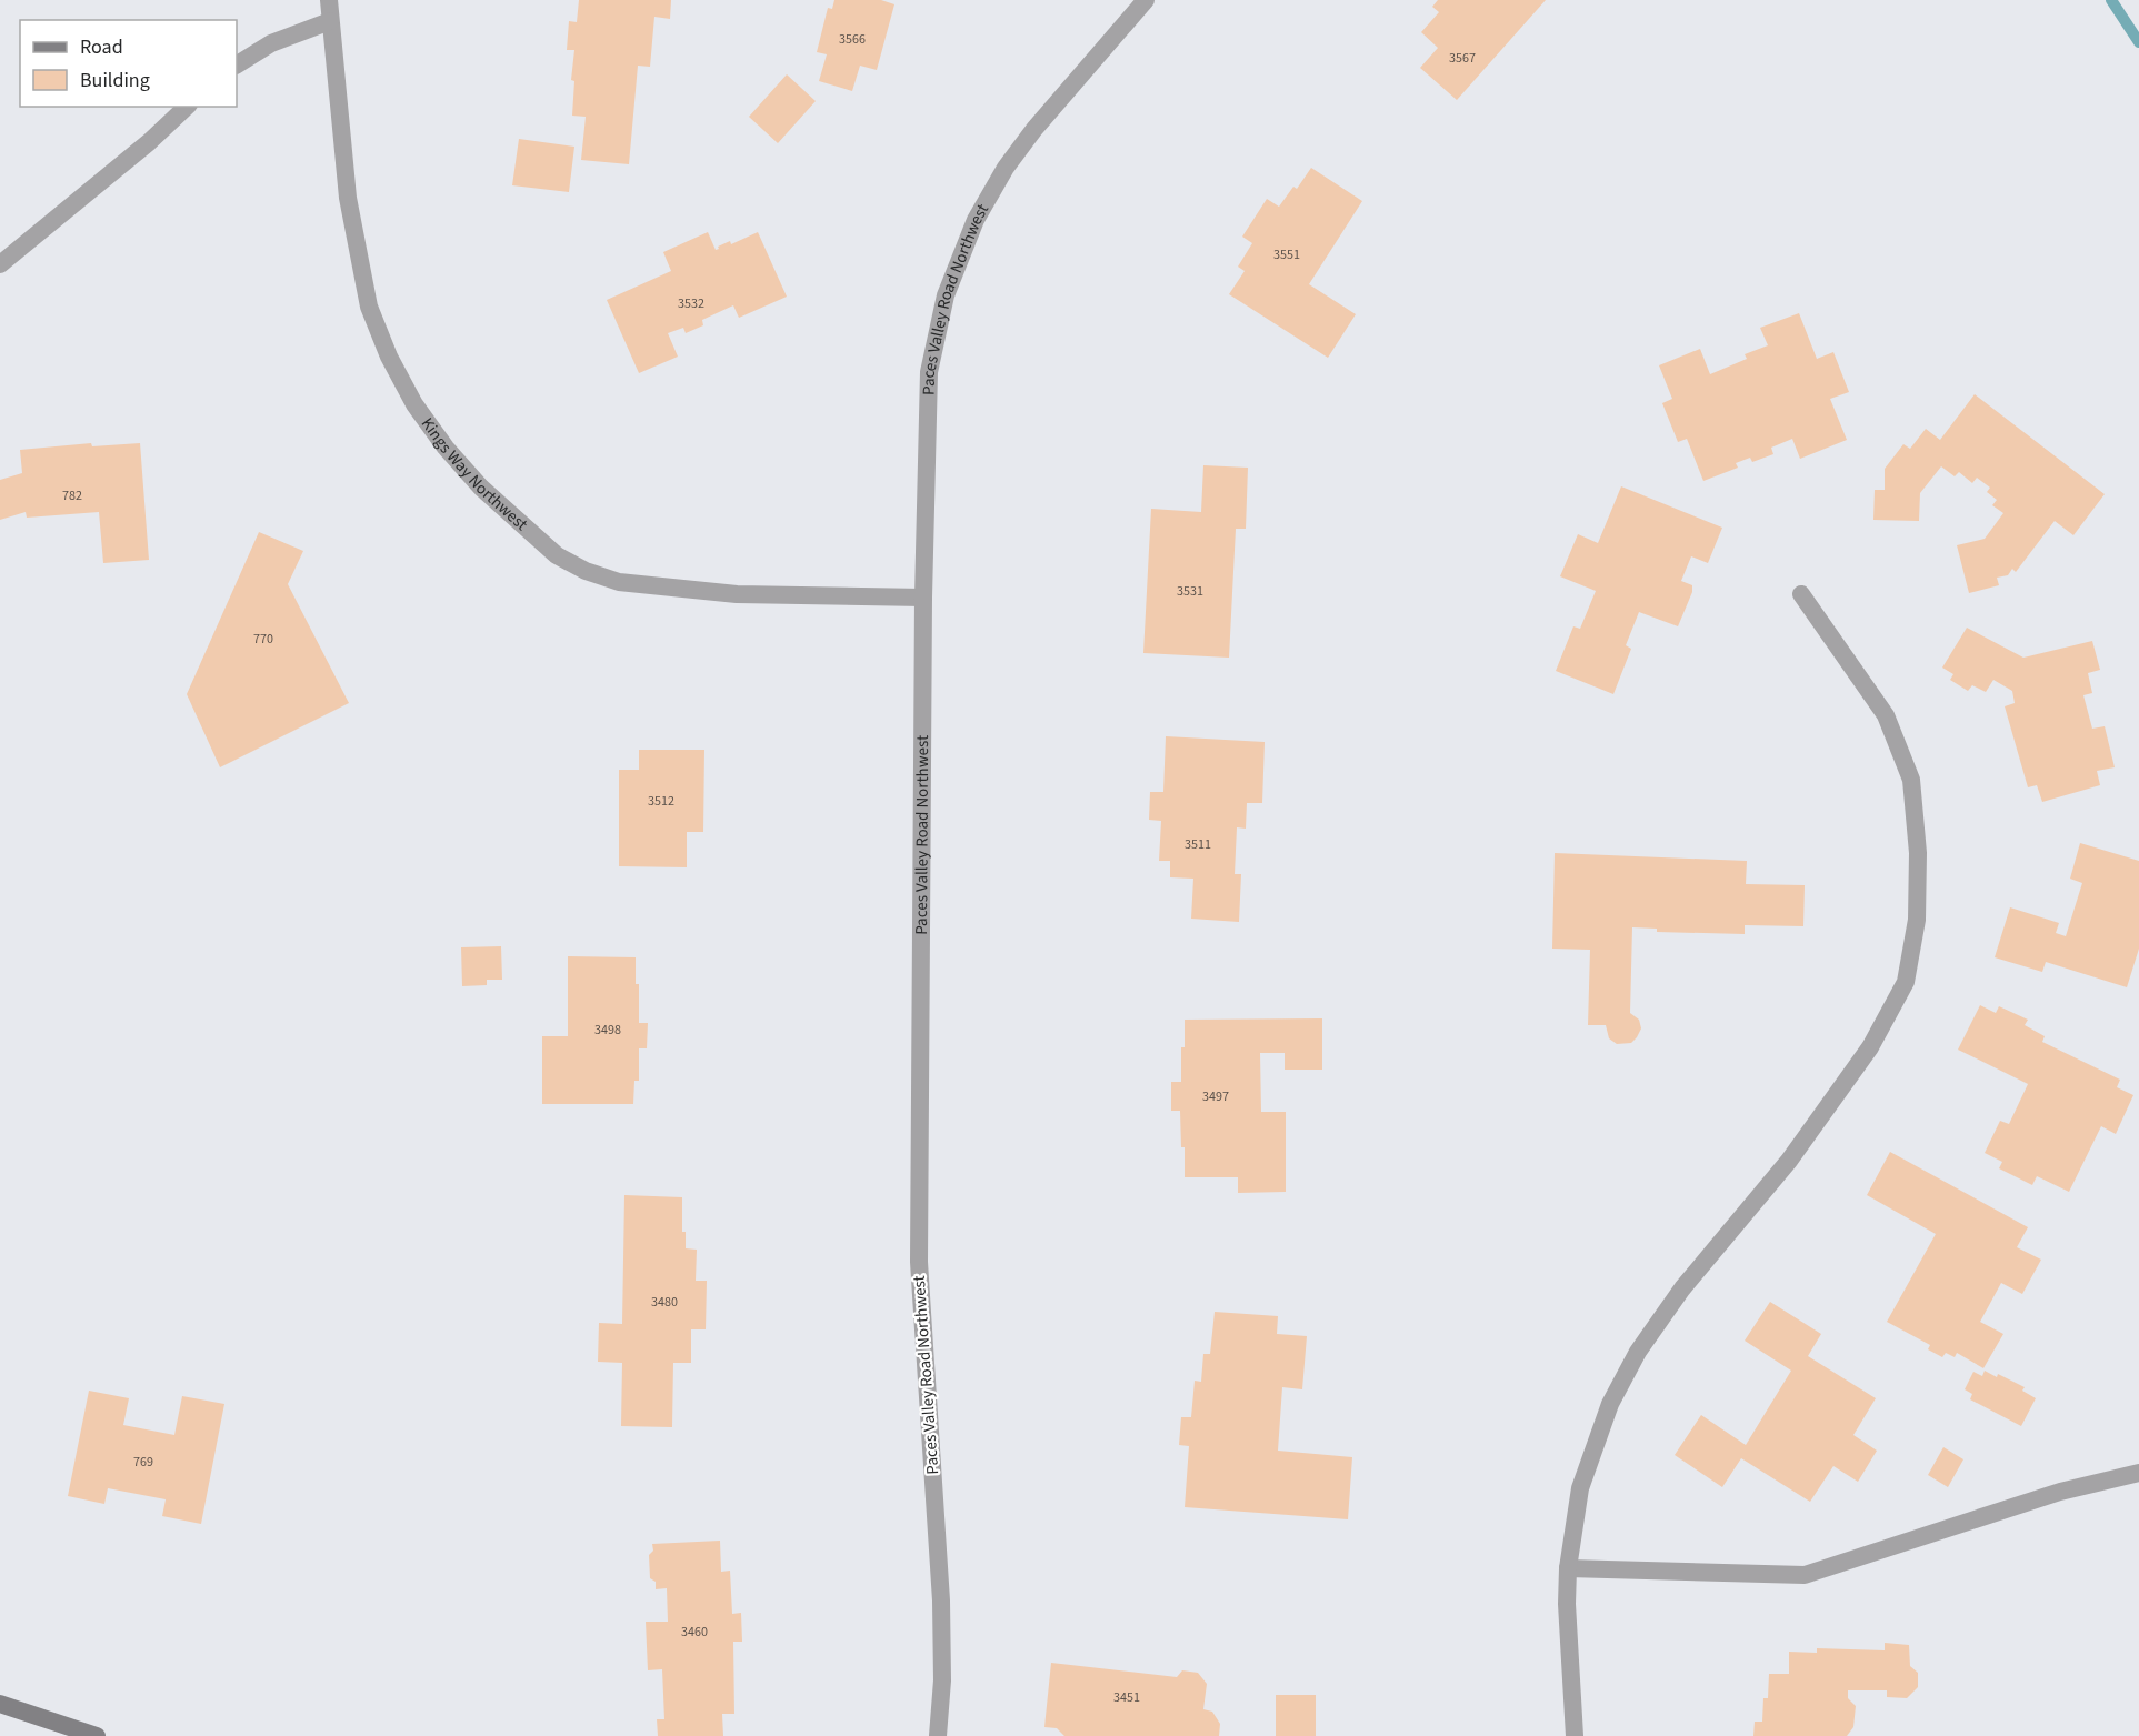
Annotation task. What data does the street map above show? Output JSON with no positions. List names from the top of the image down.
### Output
{
  "streets": {
    "street": ["Paces Valley Road Northwest", "Kings Way Northwest"]
  },
  "crossings": [
    ["Paces Valley Road Northwest", "Kings Way Northwest"]
  ],
  "house_numbers": [
    "3566",
    "3567",
    "3551",
    "3532",
    "782",
    "3531",
    "770",
    "3512",
    "3511",
    "3498",
    "3497",
    "3480",
    "769",
    "3460",
    "3451"
  ],
  "legend": ["Road", "Building"]
}
